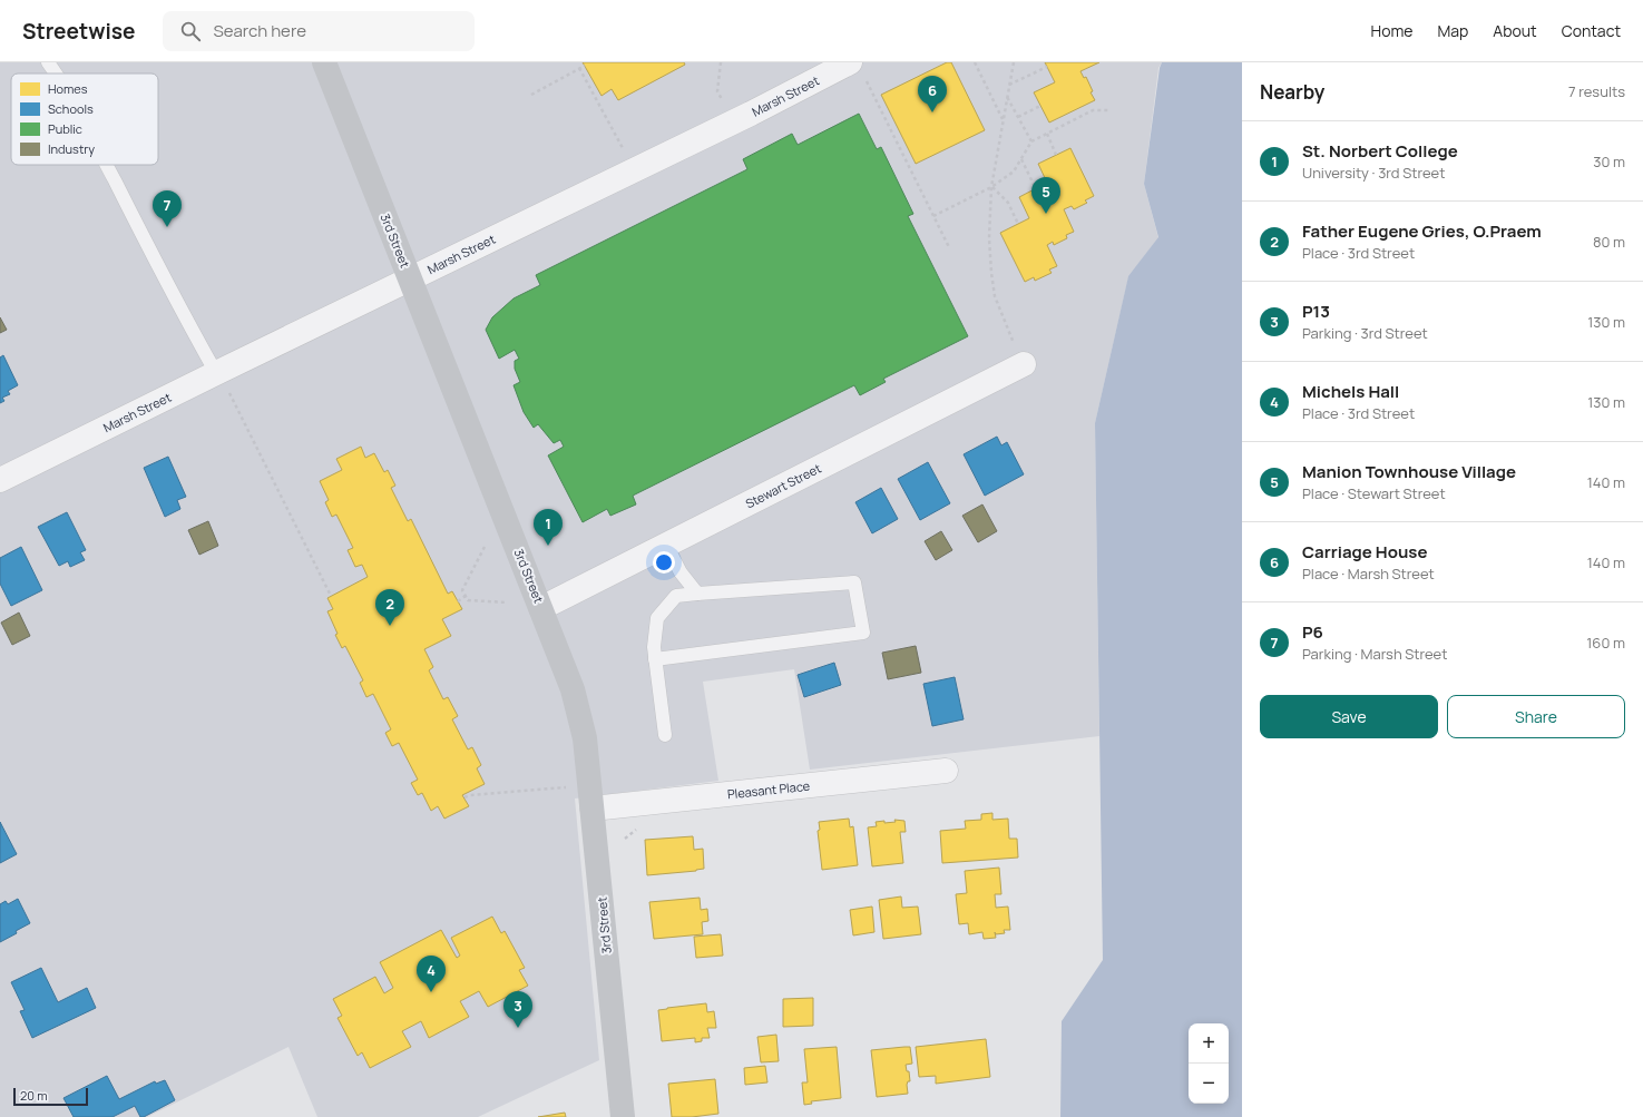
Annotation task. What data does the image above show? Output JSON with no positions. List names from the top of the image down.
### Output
{
  "streets": {
    "main road": ["3rd Street"],
    "street": ["Marsh Street", "Stewart Street", "Pleasant Place"]
  },
  "crossings": [
    ["Marsh Street", "3rd Street"],
    ["3rd Street", "Stewart Street"],
    ["3rd Street", "Pleasant Place"]
  ],
  "legend": [
    "Homes",
    "Schools",
    "Public",
    "Industry"
  ],
  "scale_bar": "20 m",
  "page": {
    "header": "Streetwise",
    "search": "Search here",
    "nav": [
      "Home",
      "Map",
      "About",
      "Contact"
    ],
    "heading": ["Nearby", "7 results"],
    "pins": [
      "6",
      "5",
      "7",
      "1",
      "2",
      "4",
      "3"
    ],
    "list": [
      {
        "mark": "1",
        "name": "St. Norbert College",
        "note": "University · 3rd Street",
        "value": "30 m"
      },
      {
        "mark": "2",
        "name": "Father Eugene Gries, O.Praem",
        "note": "Place · 3rd Street",
        "value": "80 m"
      },
      {
        "mark": "3",
        "name": "P13",
        "note": "Parking · 3rd Street",
        "value": "130 m"
      },
      {
        "mark": "4",
        "name": "Michels Hall",
        "note": "Place · 3rd Street",
        "value": "130 m"
      },
      {
        "mark": "5",
        "name": "Manion Townhouse Village",
        "note": "Place · Stewart Street",
        "value": "140 m"
      },
      {
        "mark": "6",
        "name": "Carriage House",
        "note": "Place · Marsh Street",
        "value": "140 m"
      },
      {
        "mark": "7",
        "name": "P6",
        "note": "Parking · Marsh Street",
        "value": "160 m"
      }
    ],
    "buttons": ["Save", "Share"],
    "map_buttons": ["+", "−"],
    "scale": "20 m"
  }
}
